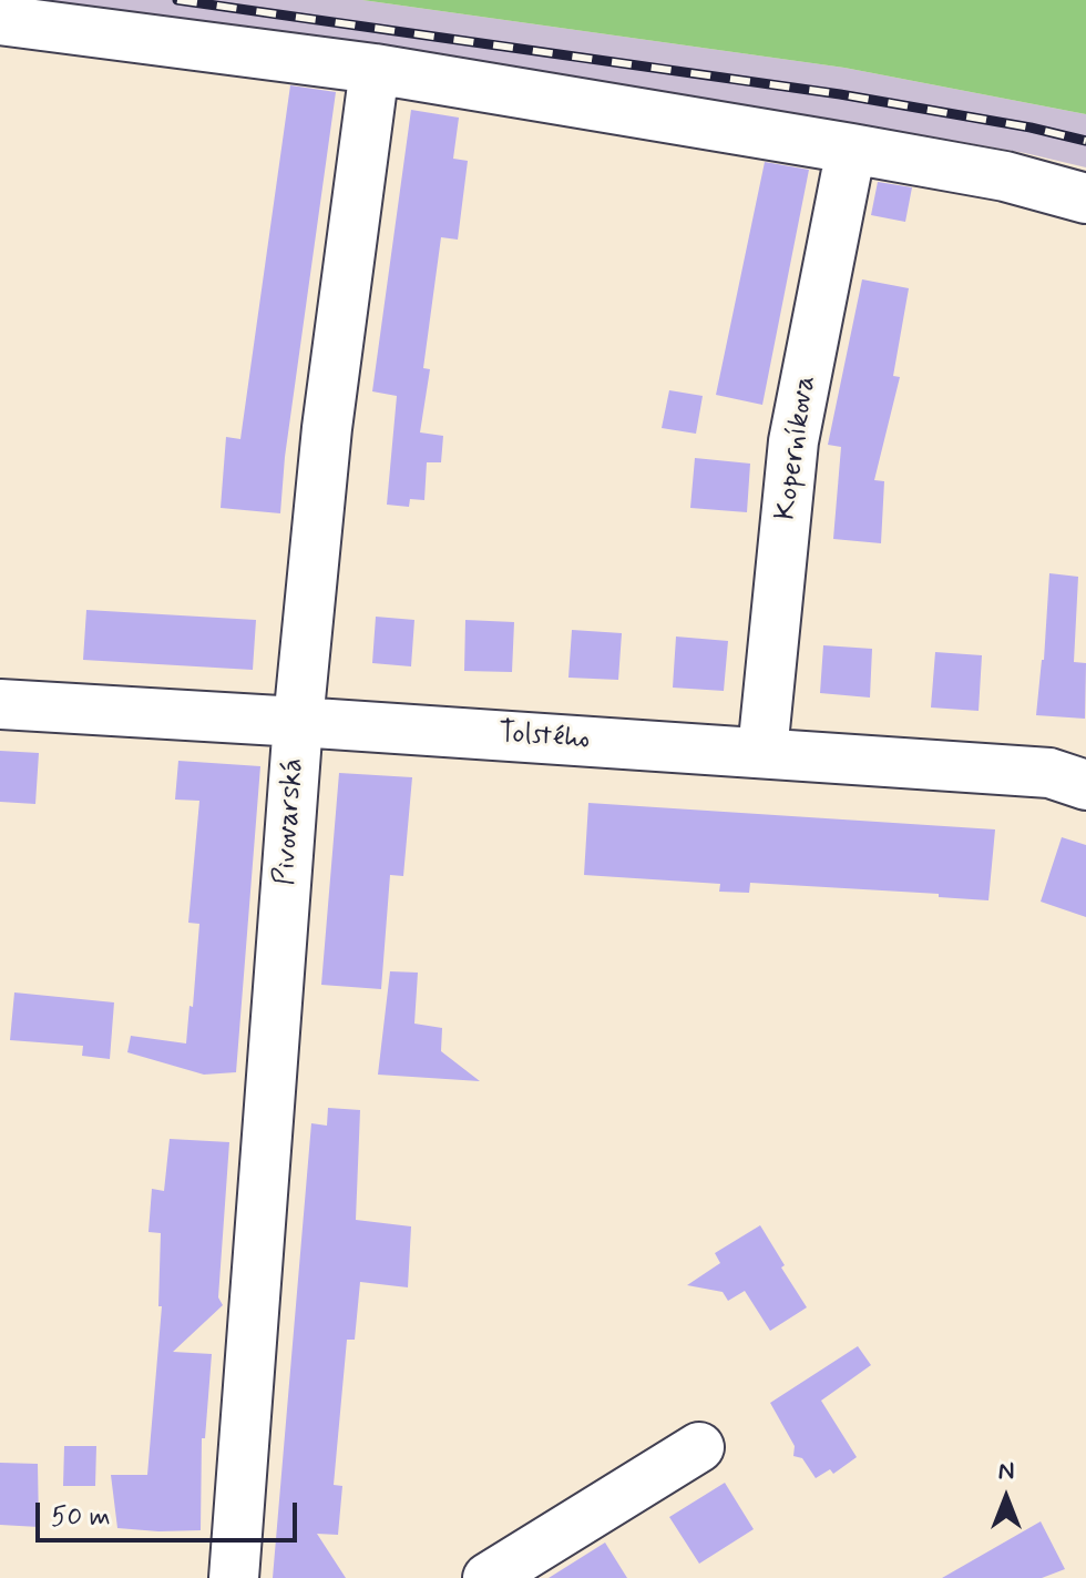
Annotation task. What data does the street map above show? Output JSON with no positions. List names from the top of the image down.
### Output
{
  "streets": {
    "street": ["Koperníkova", "Tolstého", "Pivovarská"]
  },
  "crossings": [
    ["Koperníkova", "Tolstého"],
    ["Tolstého", "Pivovarská"]
  ],
  "scale_bar": "50 m",
  "north": "top"
}
